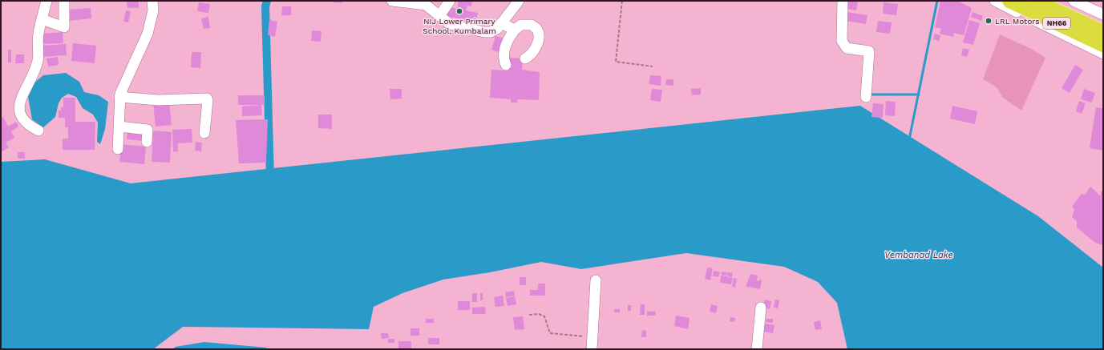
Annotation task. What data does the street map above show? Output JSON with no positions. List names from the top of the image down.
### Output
{
  "streets": {
    "highway": ["NH66"]
  },
  "water": ["Vembanad Lake"],
  "places": ["NIJ Lower Primary School, Kumbalam", "LRL Motors"]
}
